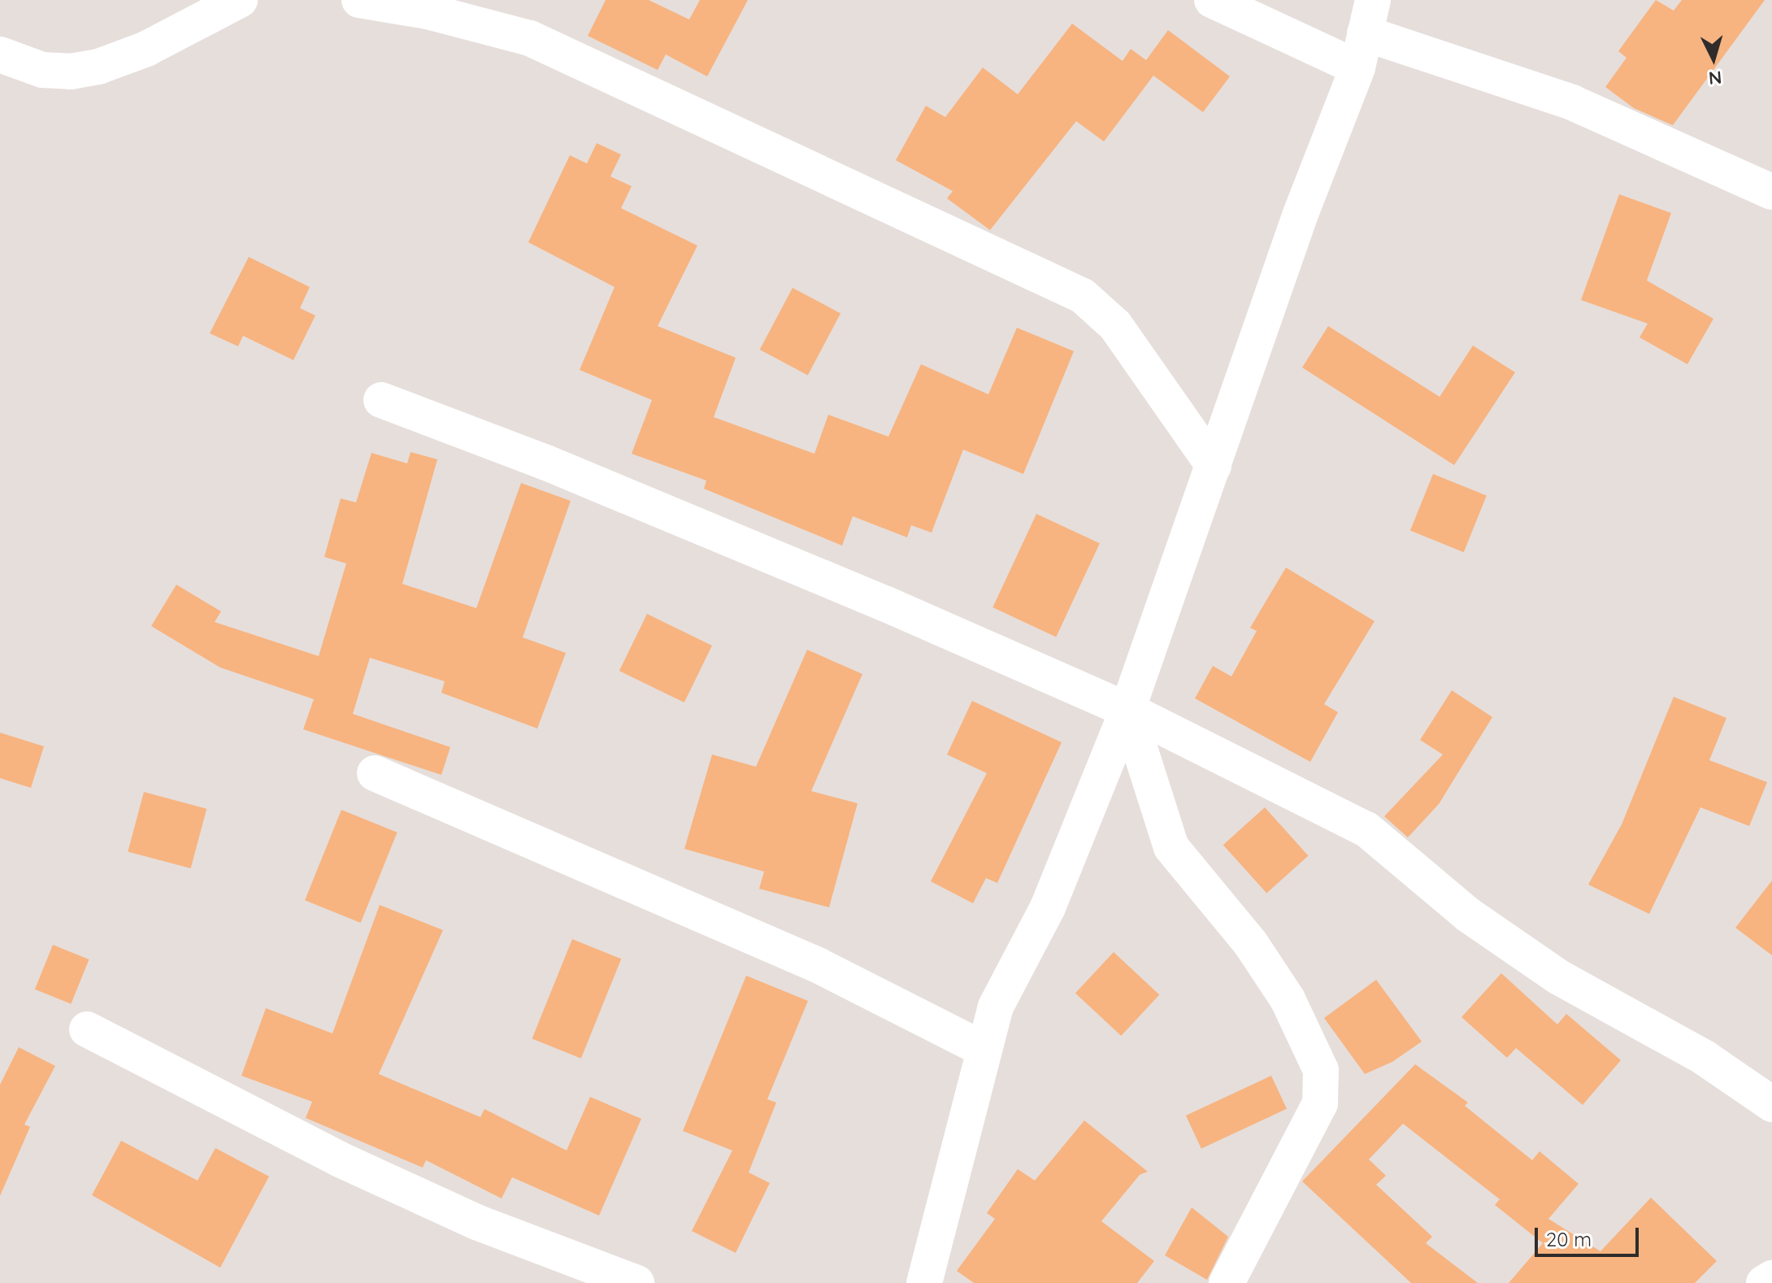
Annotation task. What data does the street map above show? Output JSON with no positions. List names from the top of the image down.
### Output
{
  "scale_bar": "20 m",
  "north": "bottom"
}
